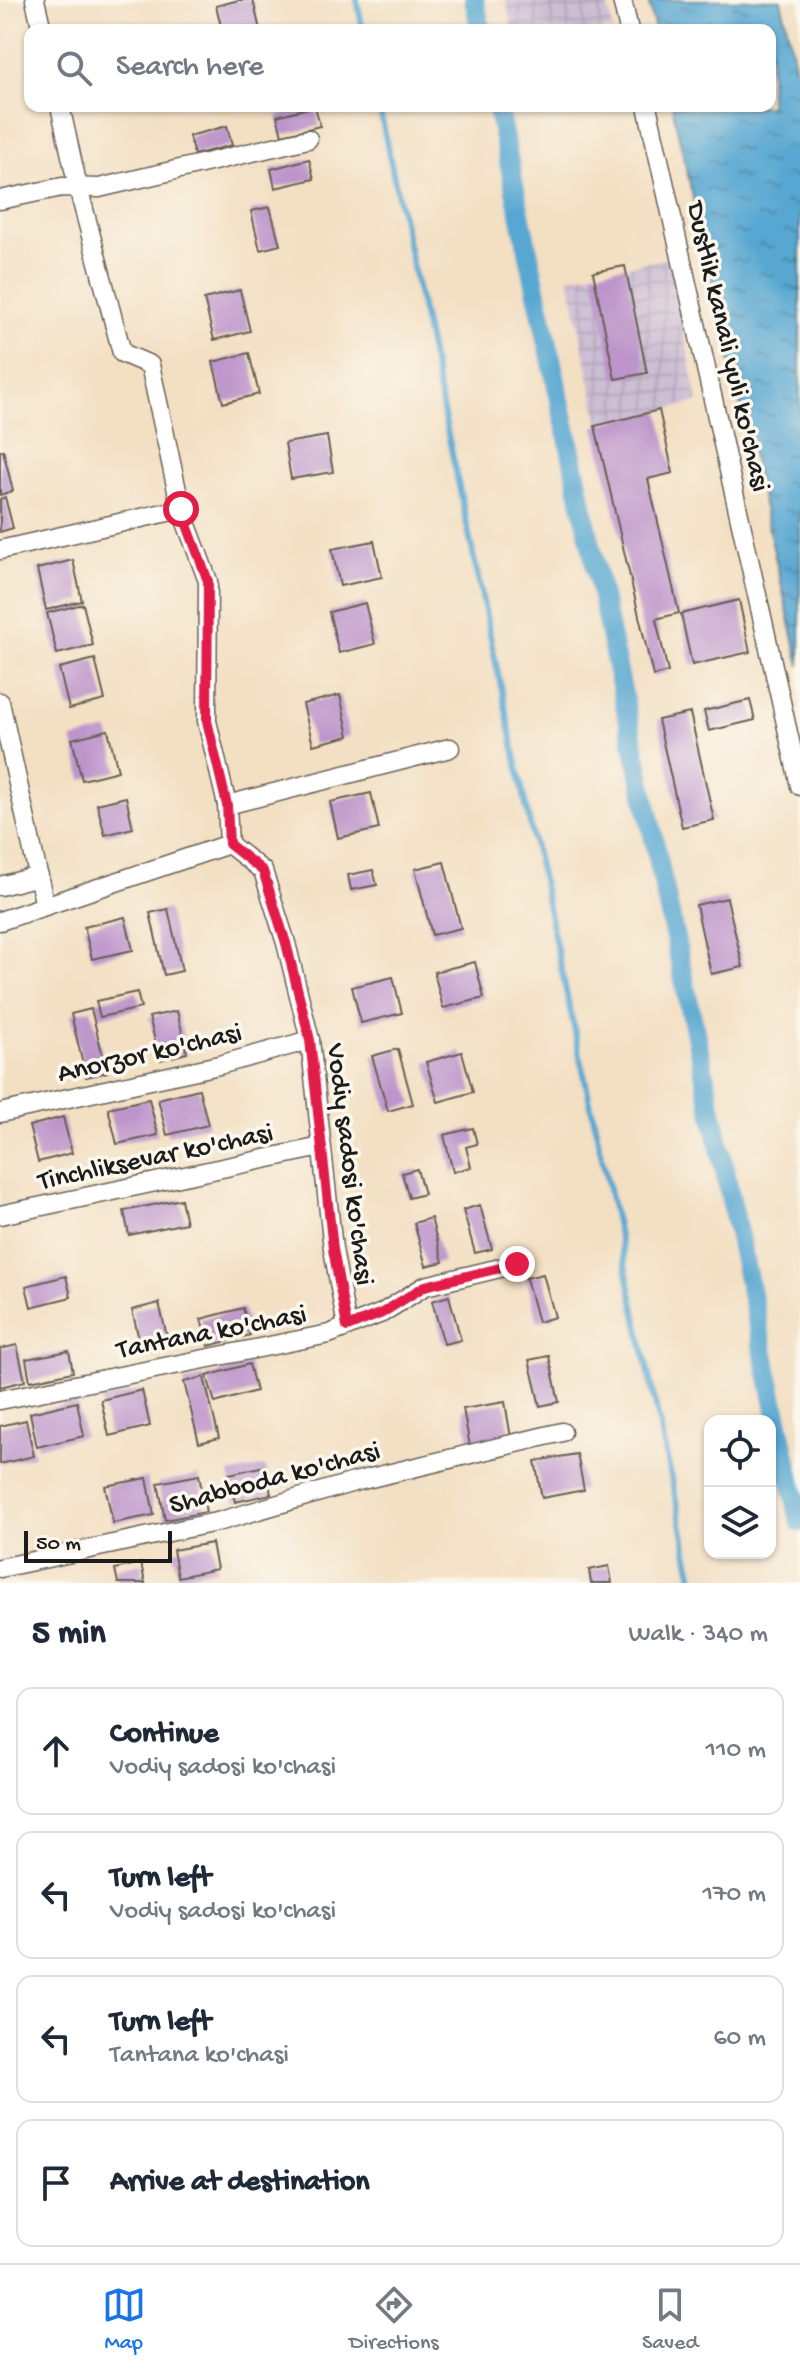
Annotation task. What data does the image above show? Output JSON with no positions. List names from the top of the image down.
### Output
{
  "streets": {
    "street": [
      "Dustlik kanali yuli ko'chasi",
      "Anorzor ko'chasi",
      "Tinchliksevar ko'chasi",
      "Vodiy sadosi ko'chasi",
      "Tantana ko'chasi",
      "Shabboda ko'chasi"
    ]
  },
  "crossings": [
    ["Anorzor ko'chasi", "Vodiy sadosi ko'chasi"],
    ["Tinchliksevar ko'chasi", "Vodiy sadosi ko'chasi"],
    ["Vodiy sadosi ko'chasi", "Tantana ko'chasi"]
  ],
  "scale_bar": "50 m",
  "page": {
    "search": "Search here",
    "scale": "50 m",
    "heading": ["5 min", "Walk · 340 m"],
    "list": [
      ["Continue", "Vodiy sadosi ko'chasi", "110 m"],
      ["Turn left", "Vodiy sadosi ko'chasi", "170 m"],
      ["Turn left", "Tantana ko'chasi", "60 m"],
      "Arrive at destination"
    ],
    "nav": ["Map", "Directions", "Saved"]
  }
}
